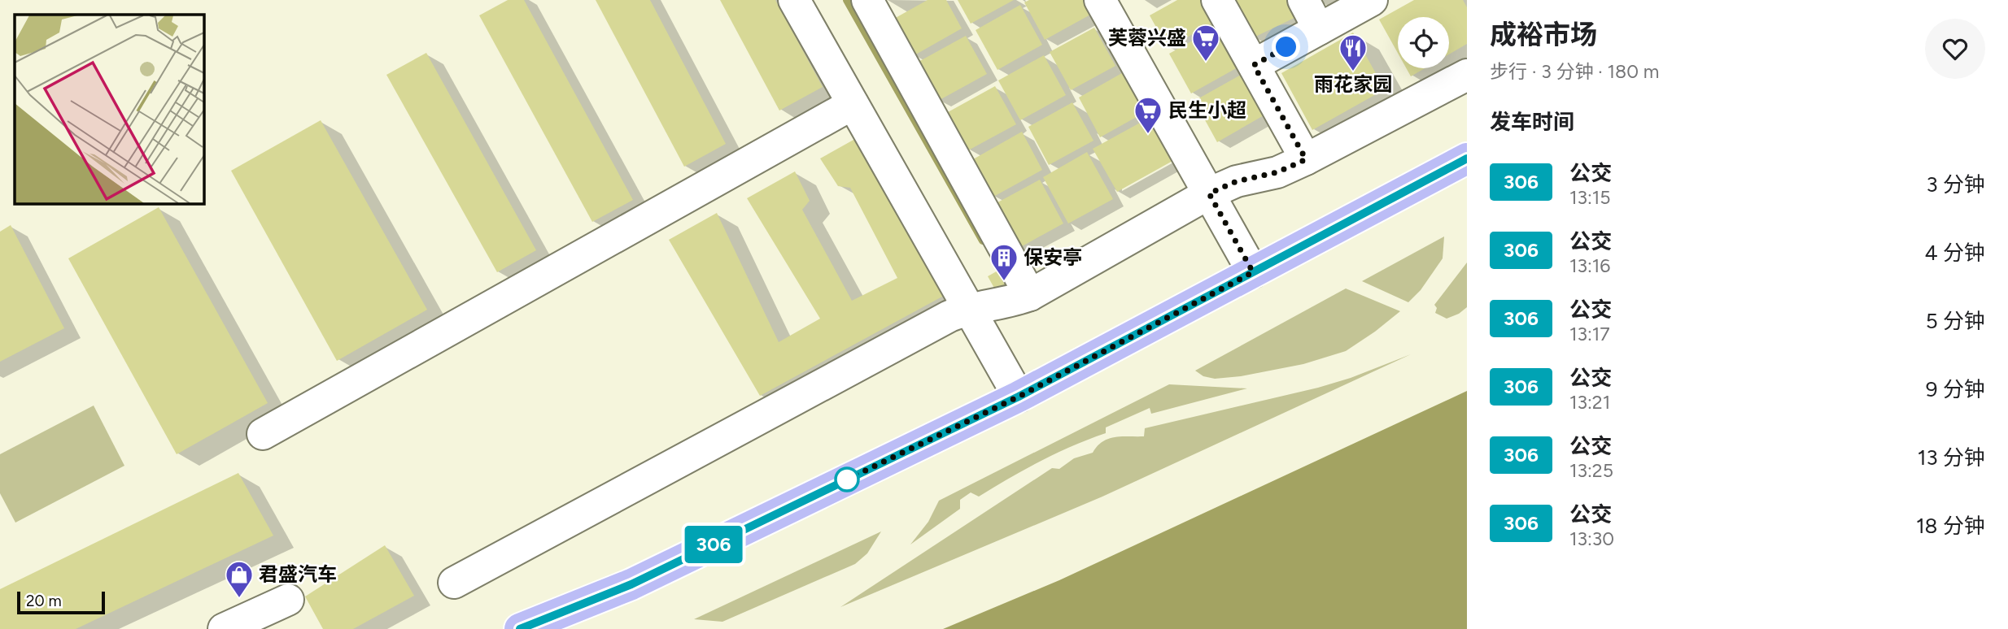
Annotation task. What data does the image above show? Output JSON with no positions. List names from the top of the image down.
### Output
{
  "places": {
    "supermarket": ["芙蓉兴盛", "民生小超"],
    "restaurant": ["雨花家园"],
    "building": ["保安亭"],
    "shop": ["君盛汽车"]
  },
  "lines": ["bus line 306"],
  "scale_bar": "20 m",
  "page": {
    "on_map": "306",
    "heading": [
      ["成裕市场", "步行 · 3 分钟 · 180 m"],
      "发车时间"
    ],
    "list": [
      {
        "mark": "306",
        "name": "公交",
        "note": "13:15",
        "value": "3 分钟"
      },
      {
        "mark": "306",
        "name": "公交",
        "note": "13:16",
        "value": "4 分钟"
      },
      {
        "mark": "306",
        "name": "公交",
        "note": "13:17",
        "value": "5 分钟"
      },
      {
        "mark": "306",
        "name": "公交",
        "note": "13:21",
        "value": "9 分钟"
      },
      {
        "mark": "306",
        "name": "公交",
        "note": "13:25",
        "value": "13 分钟"
      },
      {
        "mark": "306",
        "name": "公交",
        "note": "13:30",
        "value": "18 分钟"
      }
    ],
    "scale": "20 m"
  }
}
